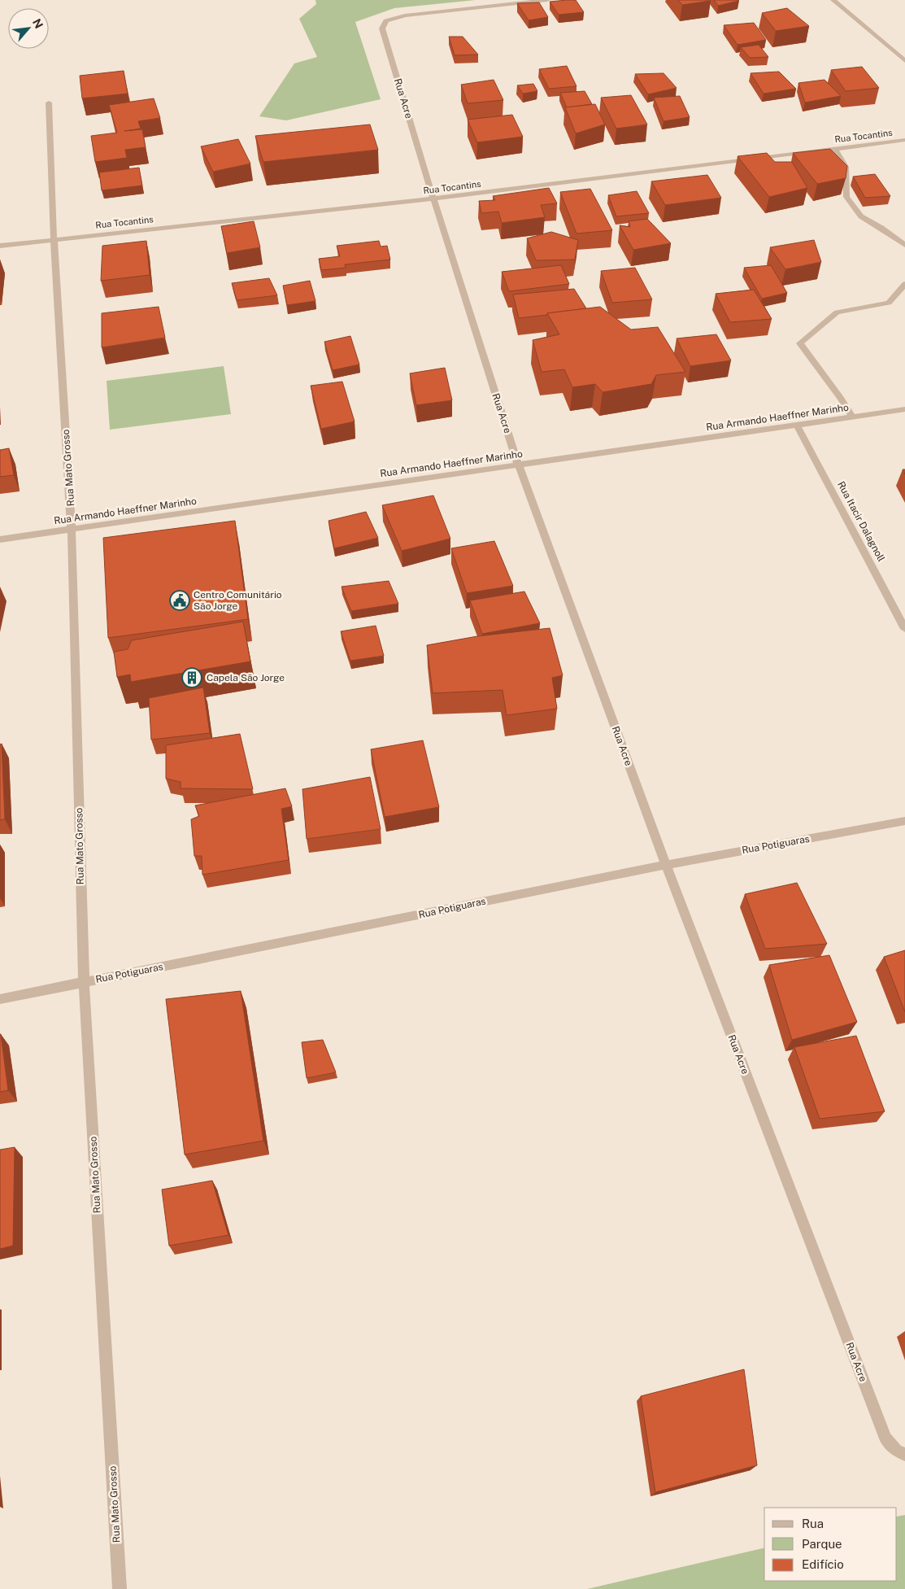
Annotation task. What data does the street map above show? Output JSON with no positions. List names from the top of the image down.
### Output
{
  "streets": {
    "street": [
      "Rua Acre",
      "Rua Tocantins",
      "Rua Armando Haeffner Marinho",
      "Rua Mato Grosso",
      "Rua Itacir Dalagnoll",
      "Rua Potiguaras"
    ]
  },
  "crossings": [
    ["Rua Acre", "Rua Tocantins"],
    ["Rua Acre", "Rua Armando Haeffner Marinho"],
    ["Rua Acre", "Rua Potiguaras"],
    ["Rua Tocantins", "Rua Mato Grosso"],
    ["Rua Armando Haeffner Marinho", "Rua Mato Grosso"],
    ["Rua Armando Haeffner Marinho", "Rua Itacir Dalagnoll"],
    ["Rua Mato Grosso", "Rua Potiguaras"]
  ],
  "places": {
    "public building": ["Centro Comunitário São Jorge"],
    "building": ["Capela São Jorge"]
  },
  "legend": ["Rua", "Parque", "Edifício"],
  "north": "top right"
}
